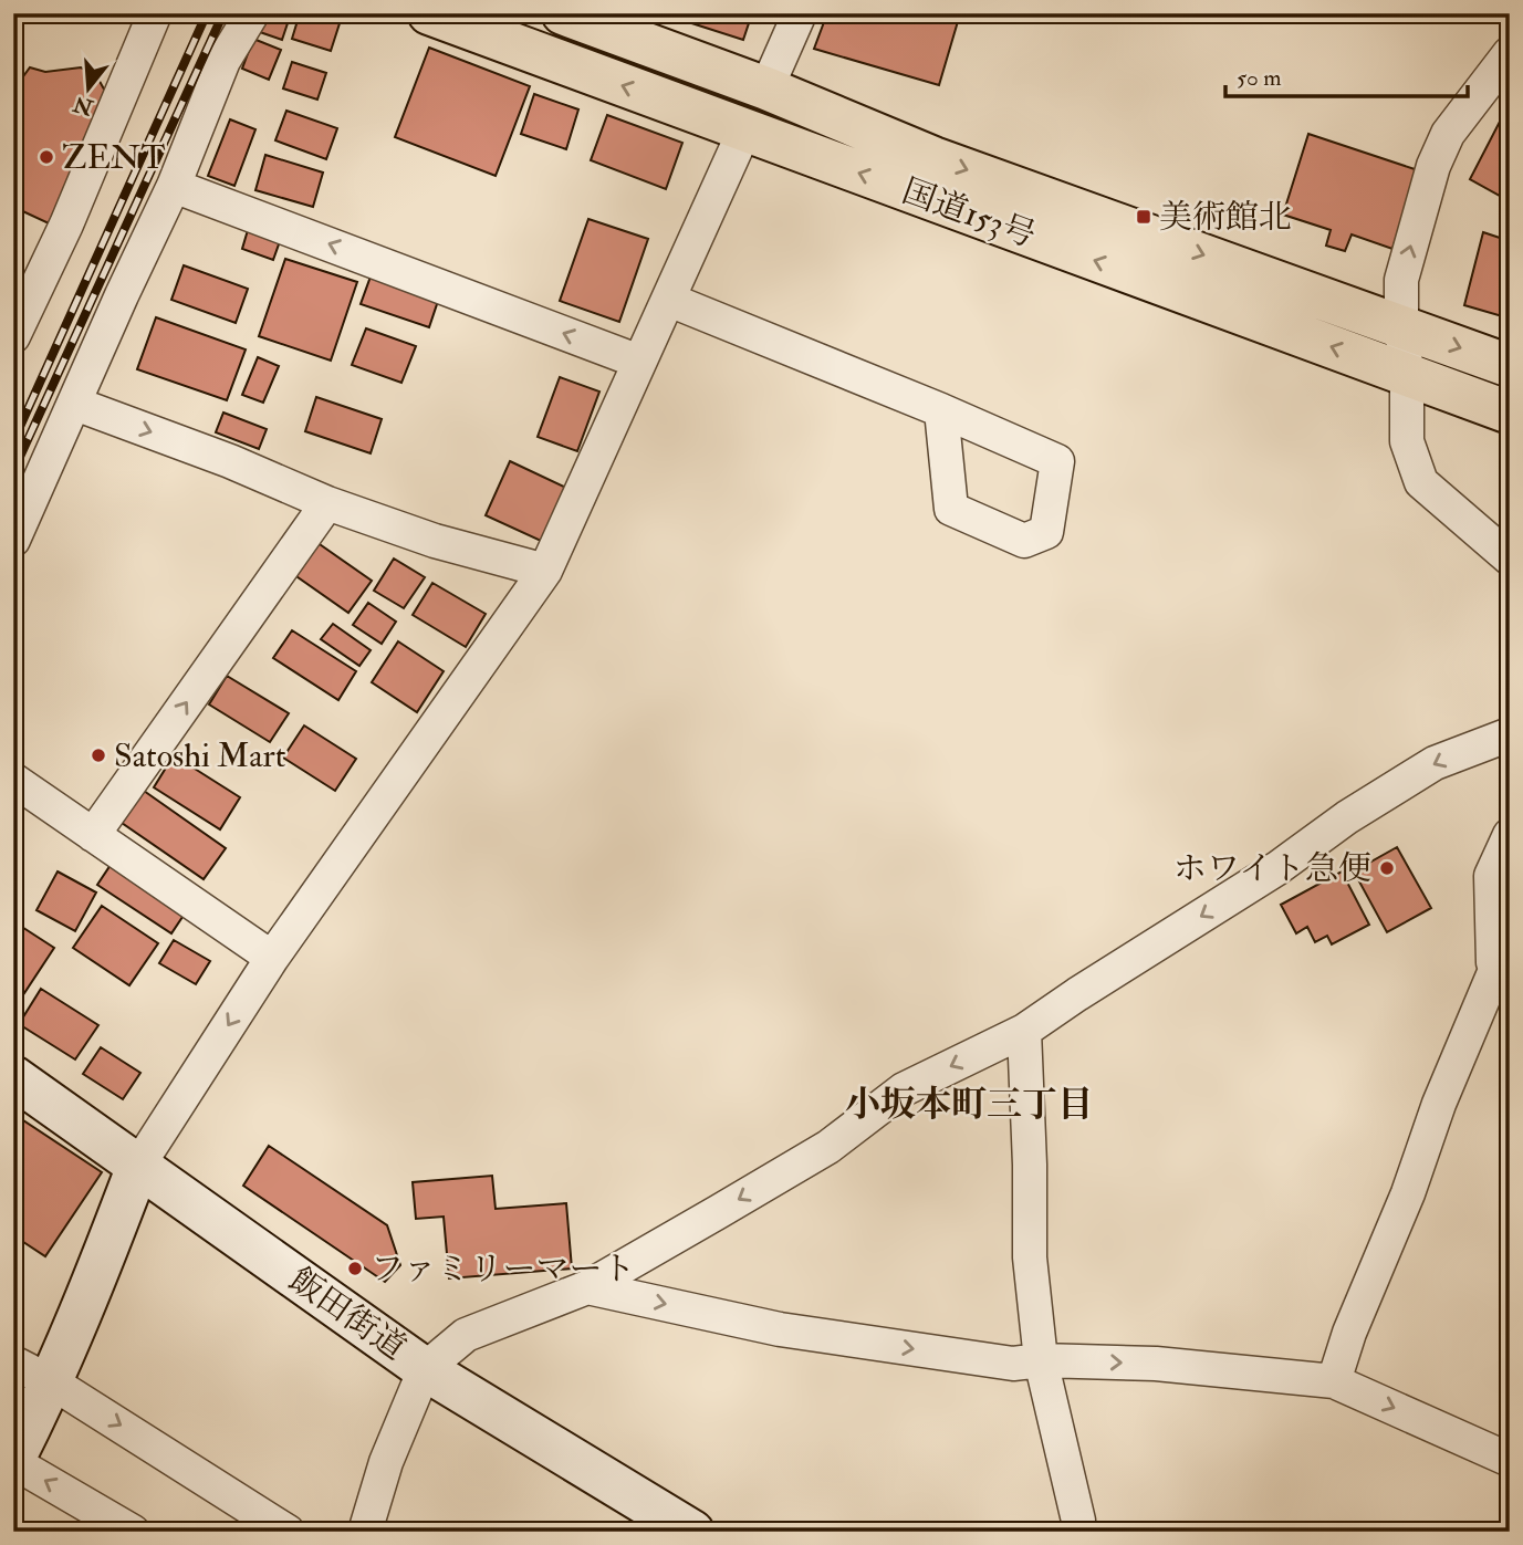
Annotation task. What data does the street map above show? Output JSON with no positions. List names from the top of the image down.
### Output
{
  "streets": {
    "highway": ["国道153号"],
    "main road": ["飯田街道"]
  },
  "districts": ["小坂本町三丁目"],
  "places": {
    "other": [
      "ZENT",
      "Satoshi Mart",
      "ホワイト急便",
      "ファミリーマート"
    ],
    "transit": ["美術館北"]
  },
  "scale_bar": "50 m",
  "north": "bottom"
}
